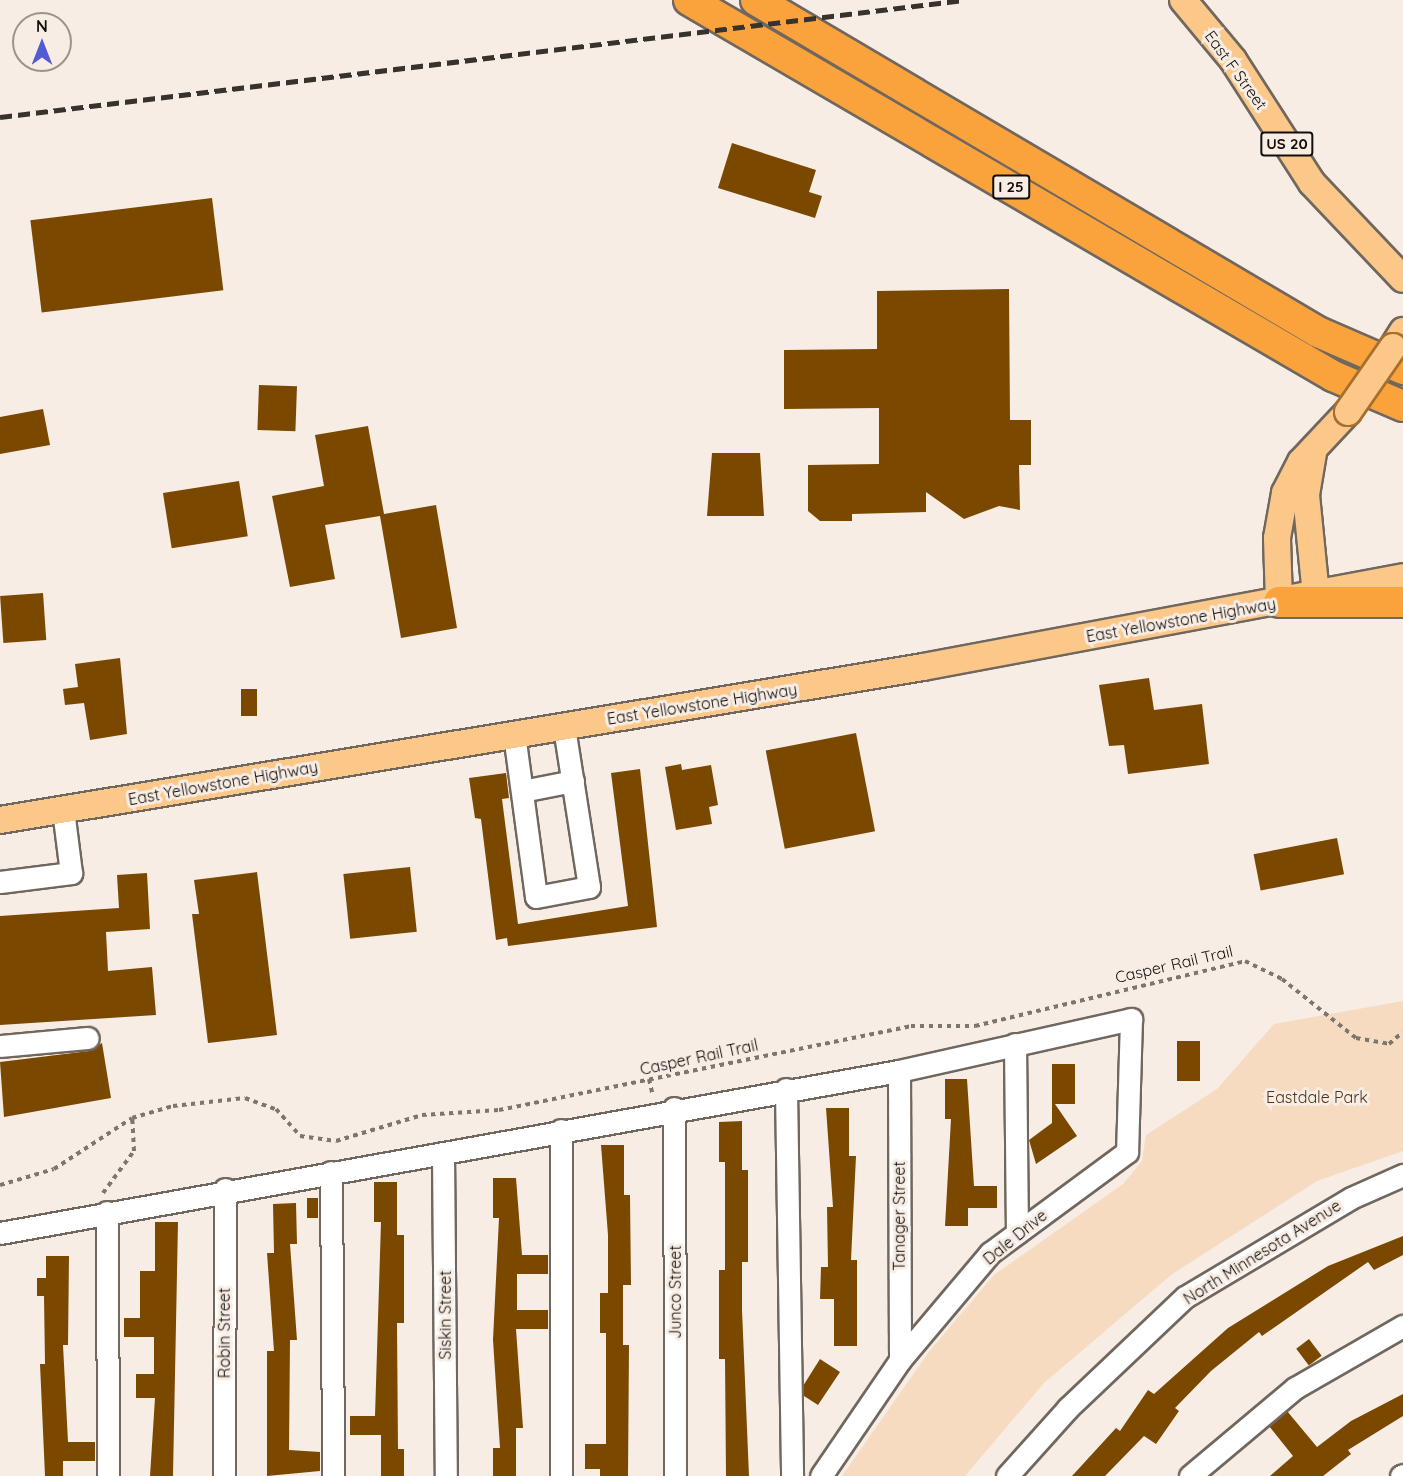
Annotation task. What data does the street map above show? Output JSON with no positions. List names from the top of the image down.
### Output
{
  "streets": {
    "highway": ["I 25"],
    "main road": ["East F Street", "US 20", "East Yellowstone Highway"],
    "street": [
      "Tanager Street",
      "Dale Drive",
      "North Minnesota Avenue",
      "Junco Street",
      "Siskin Street",
      "Robin Street"
    ],
    "path": ["Casper Rail Trail"]
  },
  "crossings": [
    ["Tanager Street", "Dale Drive"]
  ],
  "parks": ["Eastdale Park"],
  "north": "top"
}
